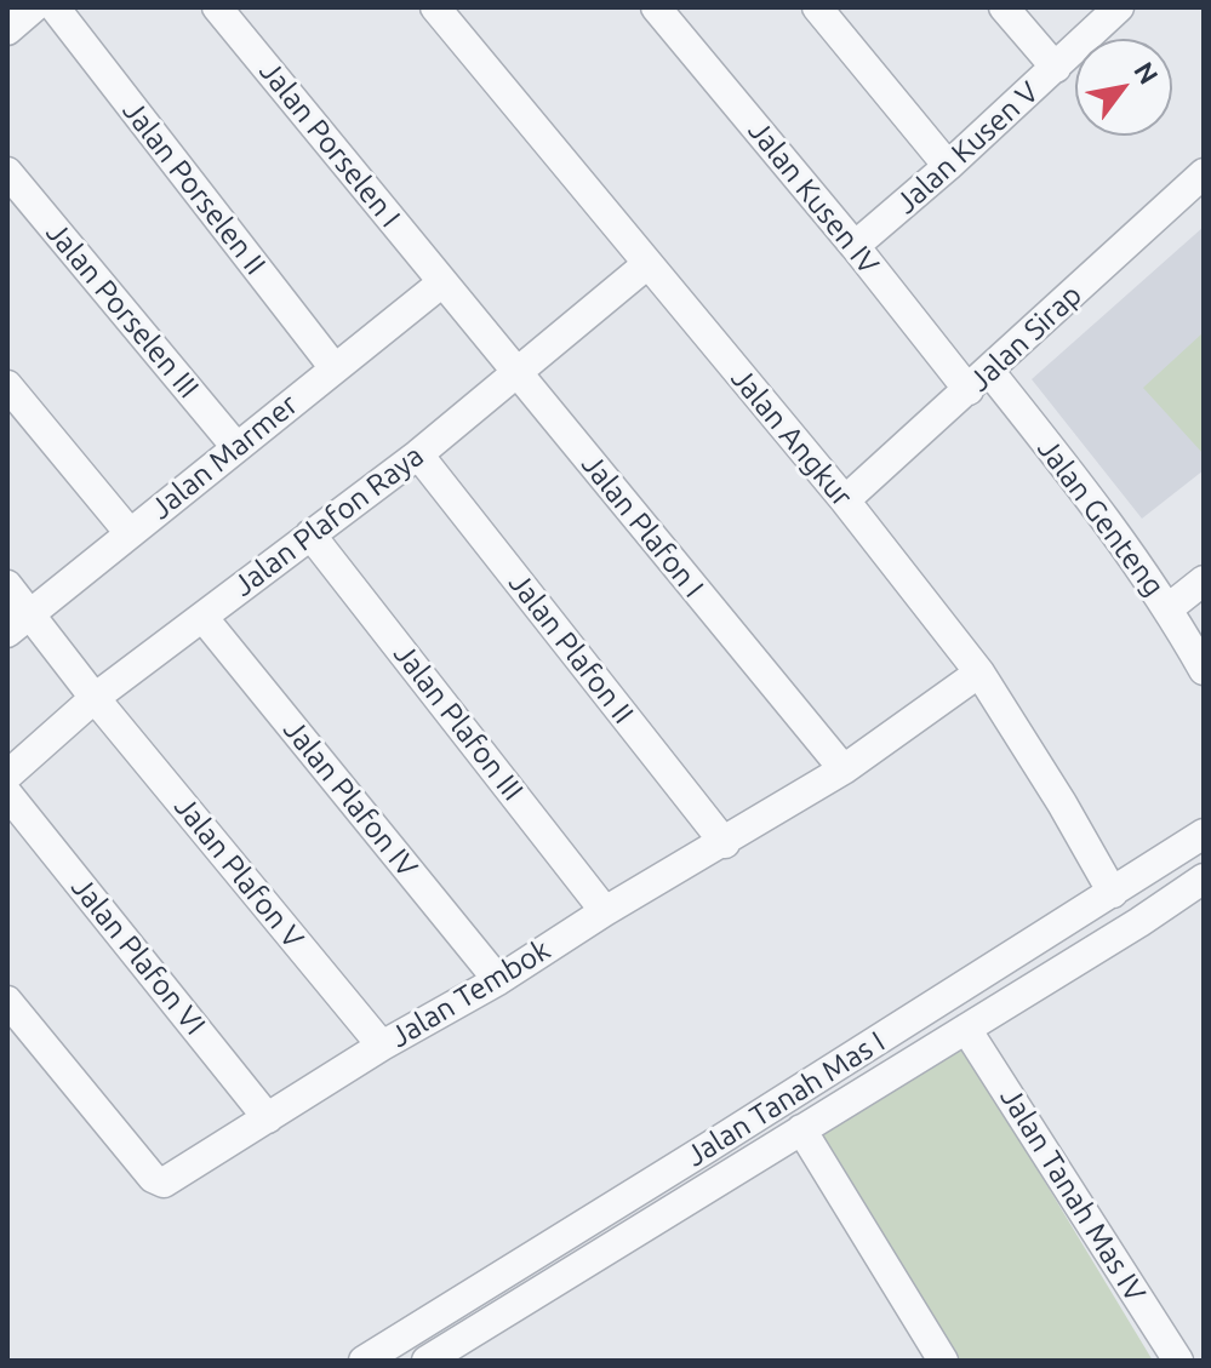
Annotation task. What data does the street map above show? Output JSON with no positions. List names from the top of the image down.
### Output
{
  "streets": {
    "street": [
      "Jalan Porselen I",
      "Jalan Kusen V",
      "Jalan Porselen II",
      "Jalan Kusen IV",
      "Jalan Porselen III",
      "Jalan Sirap",
      "Jalan Angkur",
      "Jalan Marmer",
      "Jalan Genteng",
      "Jalan Plafon Raya",
      "Jalan Plafon I",
      "Jalan Plafon II",
      "Jalan Plafon III",
      "Jalan Plafon IV",
      "Jalan Plafon V",
      "Jalan Plafon VI",
      "Jalan Tembok",
      "Jalan Tanah Mas I",
      "Jalan Tanah Mas IV"
    ]
  },
  "crossings": [
    ["Jalan Porselen I", "Jalan Marmer"],
    ["Jalan Porselen I", "Jalan Plafon I"],
    ["Jalan Kusen V", "Jalan Kusen IV"],
    ["Jalan Porselen II", "Jalan Marmer"],
    ["Jalan Kusen IV", "Jalan Sirap"],
    ["Jalan Kusen IV", "Jalan Genteng"],
    ["Jalan Porselen III", "Jalan Marmer"],
    ["Jalan Sirap", "Jalan Angkur"],
    ["Jalan Sirap", "Jalan Genteng"],
    ["Jalan Angkur", "Jalan Plafon Raya"],
    ["Jalan Angkur", "Jalan Tembok"],
    ["Jalan Angkur", "Jalan Tanah Mas I"],
    ["Jalan Marmer", "Jalan Plafon I"],
    ["Jalan Marmer", "Jalan Plafon V"],
    ["Jalan Plafon Raya", "Jalan Plafon I"],
    ["Jalan Plafon Raya", "Jalan Plafon II"],
    ["Jalan Plafon Raya", "Jalan Plafon III"],
    ["Jalan Plafon Raya", "Jalan Plafon IV"],
    ["Jalan Plafon Raya", "Jalan Plafon V"],
    ["Jalan Plafon I", "Jalan Tembok"],
    ["Jalan Plafon II", "Jalan Tembok"],
    ["Jalan Plafon III", "Jalan Tembok"],
    ["Jalan Plafon IV", "Jalan Tembok"],
    ["Jalan Plafon V", "Jalan Tembok"],
    ["Jalan Plafon VI", "Jalan Tembok"],
    ["Jalan Tanah Mas I", "Jalan Tanah Mas IV"]
  ],
  "north": "top right"
}
